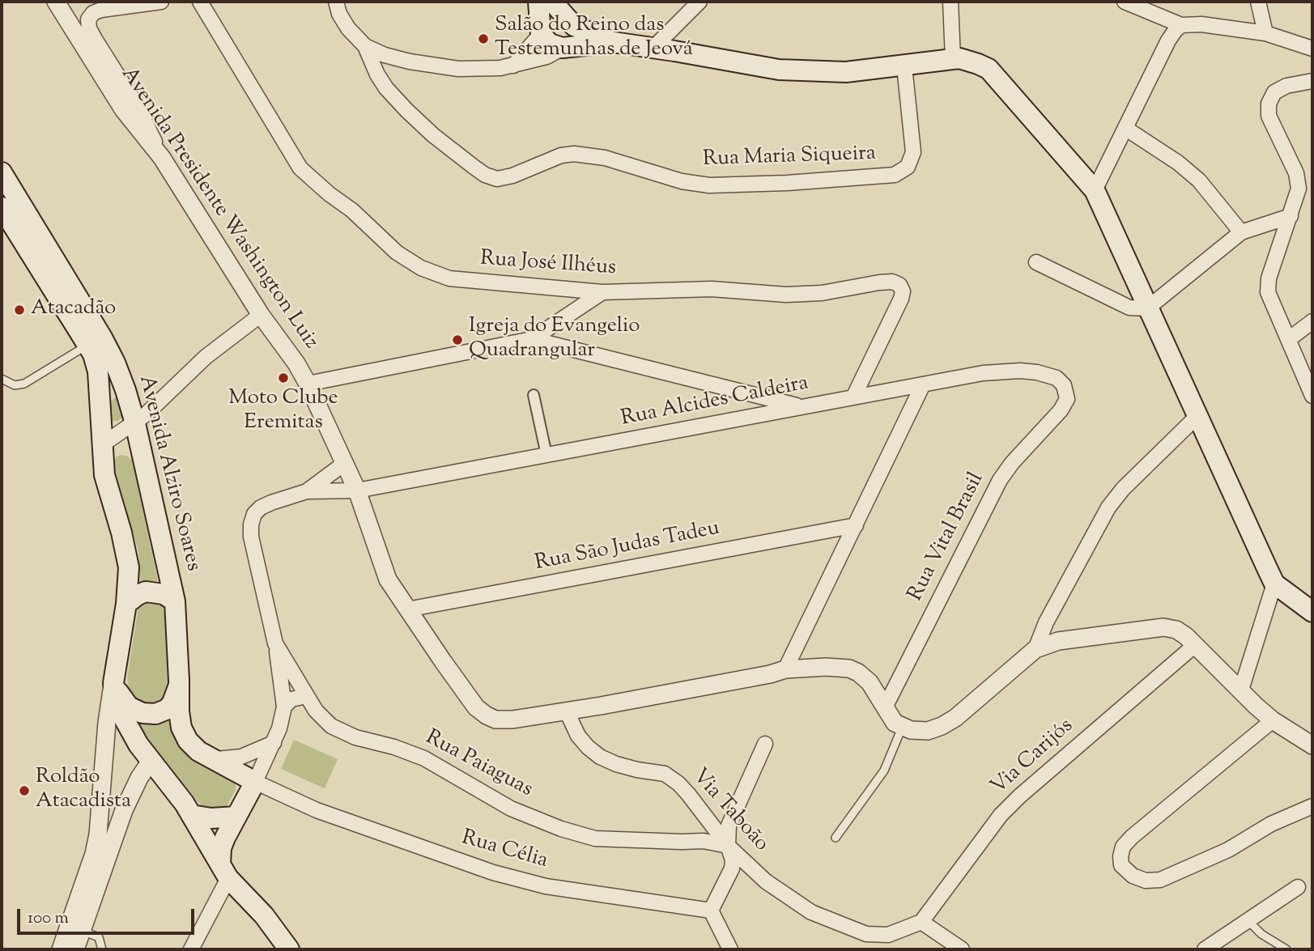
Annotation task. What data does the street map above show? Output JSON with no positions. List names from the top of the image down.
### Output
{
  "streets": {
    "main road": ["Avenida Alziro Soares"],
    "street": [
      "Rua Maria Siqueira",
      "Avenida Presidente Washington Luiz",
      "Rua José Ilhéus",
      "Rua Alcides Caldeira",
      "Rua Vital Brasil",
      "Rua São Judas Tadeu",
      "Via Carijós",
      "Rua Paiaguas",
      "Via Taboão",
      "Rua Célia"
    ]
  },
  "crossings": [
    ["Avenida Presidente Washington Luiz", "Rua Alcides Caldeira"],
    ["Avenida Presidente Washington Luiz", "Rua Vital Brasil"],
    ["Avenida Presidente Washington Luiz", "Rua São Judas Tadeu"],
    ["Avenida Presidente Washington Luiz", "Rua Paiaguas"],
    ["Avenida Presidente Washington Luiz", "Via Taboão"],
    ["Rua José Ilhéus", "Rua Alcides Caldeira"],
    ["Rua Alcides Caldeira", "Rua Vital Brasil"],
    ["Rua Alcides Caldeira", "Rua Paiaguas"],
    ["Avenida Alziro Soares", "Rua Célia"],
    ["Via Carijós", "Via Taboão"],
    ["Rua Paiaguas", "Via Taboão"]
  ],
  "places": [
    "Salão do Reino das Testemunhas de Jeová",
    "Atacadão",
    "Igreja do Evangelio Quadrangular",
    "Moto Clube Eremitas",
    "Roldão Atacadista"
  ],
  "scale_bar": "100 m"
}
